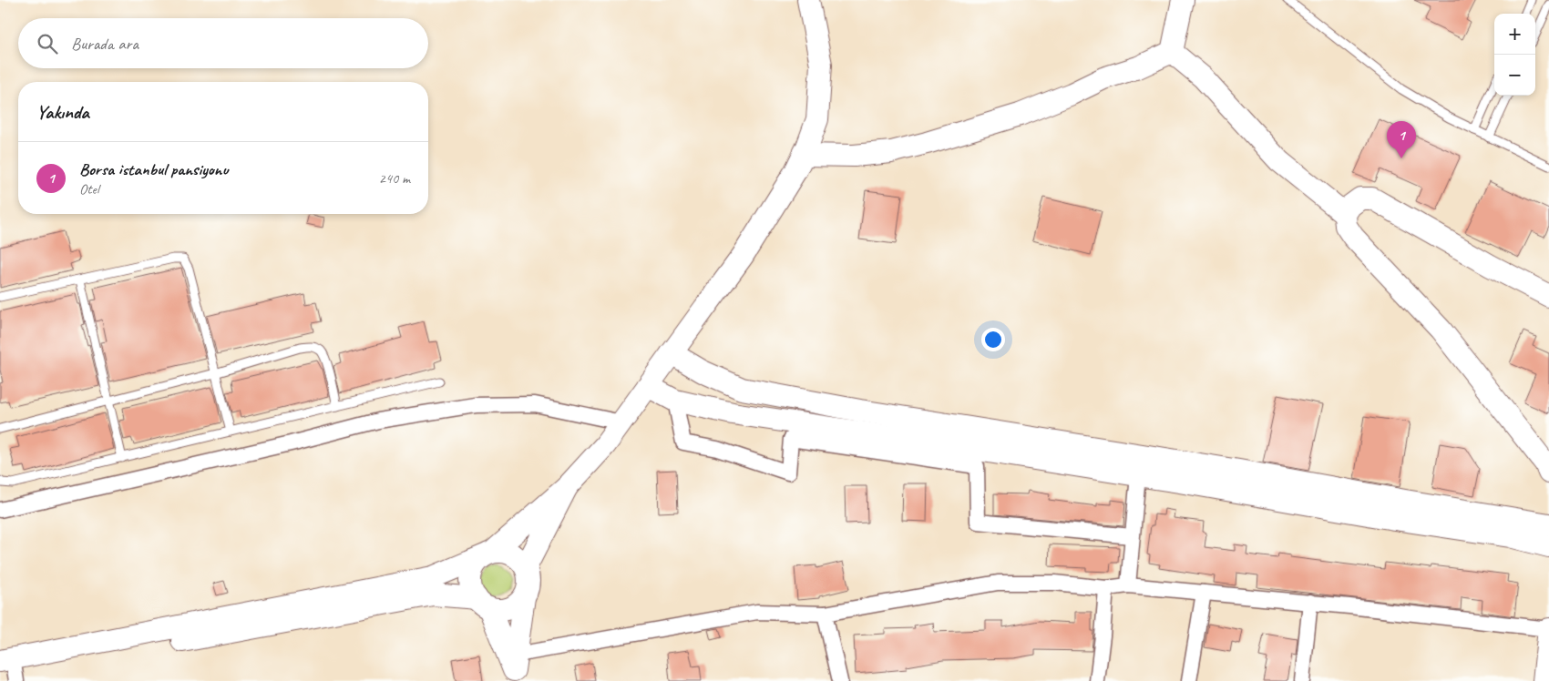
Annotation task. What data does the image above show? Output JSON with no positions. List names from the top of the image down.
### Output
{
  "page": {
    "map_buttons": ["+", "−"],
    "search": "Burada ara",
    "heading": "Yakında",
    "pins": "1",
    "list": [
      {
        "mark": "1",
        "name": "Borsa istanbul pansiyonu",
        "note": "Otel",
        "value": "240 m"
      }
    ]
  }
}
